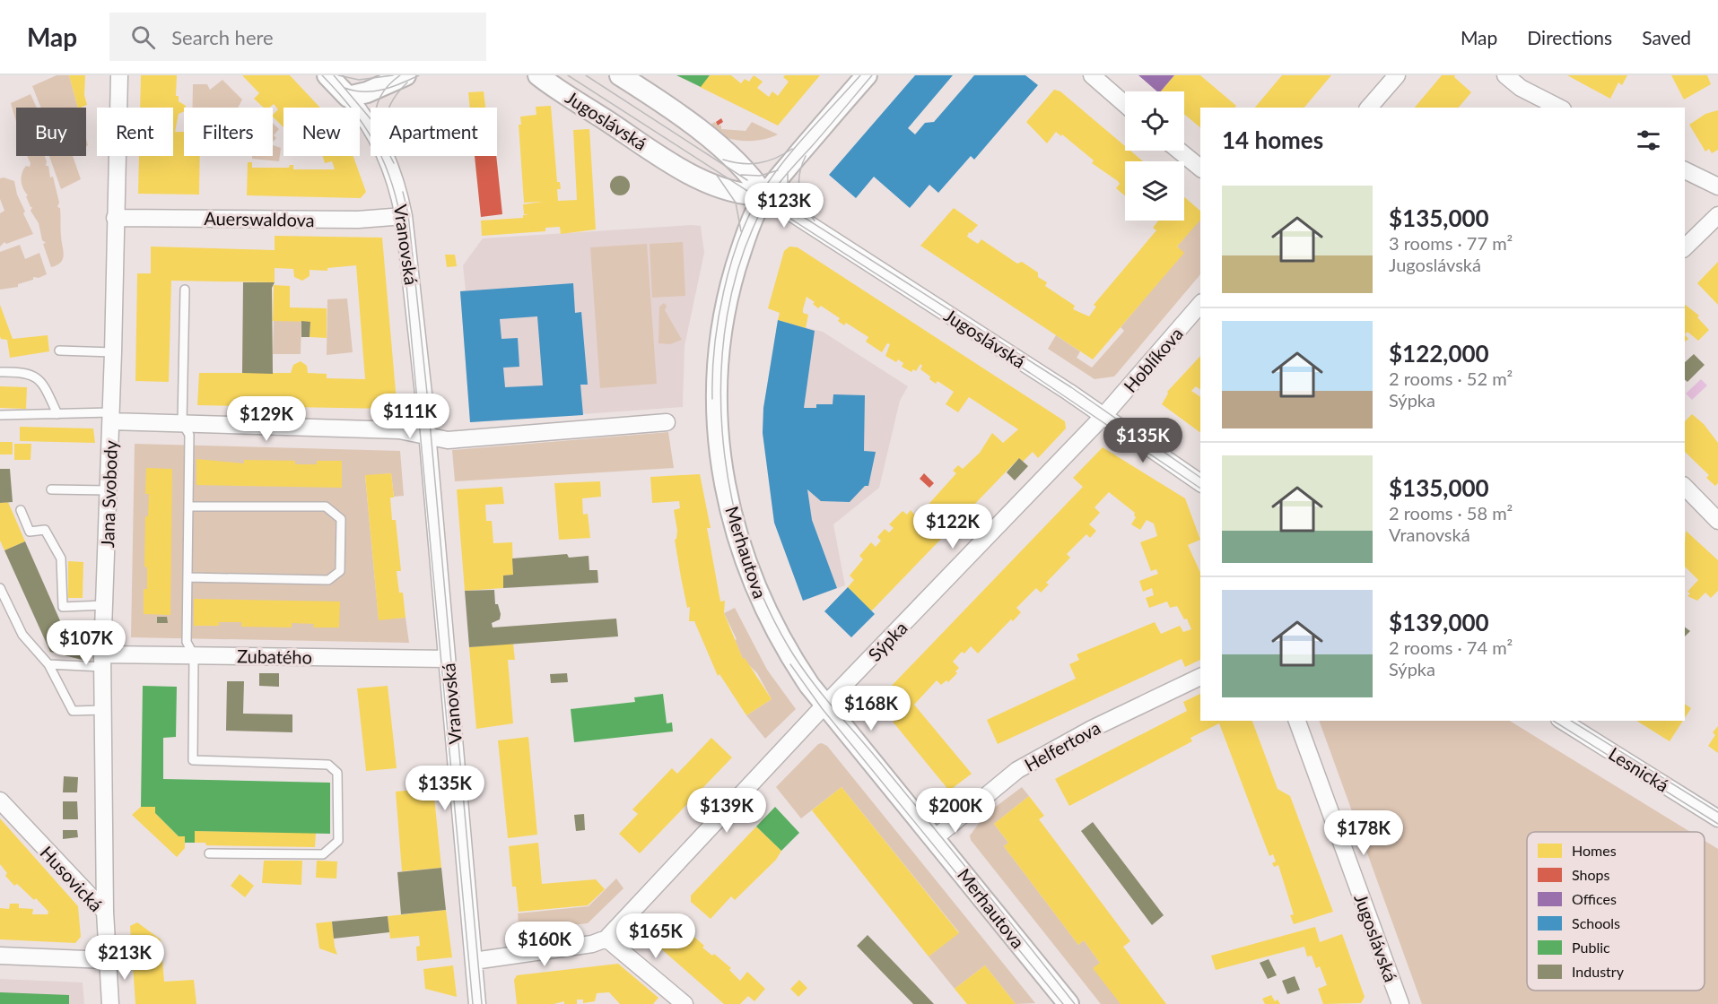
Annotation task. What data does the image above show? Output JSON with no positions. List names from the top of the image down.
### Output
{
  "streets": {
    "street": [
      "Jugoslávská",
      "Auerswaldova",
      "Vranovská",
      "Hoblíkova",
      "Jana Svobody",
      "Merhautova",
      "Sýpka",
      "Zubatého",
      "Helfertova",
      "Lesnická",
      "Husovická"
    ]
  },
  "crossings": [
    ["Jugoslávská", "Hoblíkova"],
    ["Jugoslávská", "Merhautova"],
    ["Jugoslávská", "Sýpka"],
    ["Auerswaldova", "Vranovská"],
    ["Auerswaldova", "Jana Svobody"],
    ["Vranovská", "Zubatého"],
    ["Hoblíkova", "Sýpka"],
    ["Jana Svobody", "Zubatého"],
    ["Jana Svobody", "Husovická"],
    ["Merhautova", "Sýpka"],
    ["Merhautova", "Helfertova"]
  ],
  "legend": [
    "Homes",
    "Shops",
    "Offices",
    "Schools",
    "Public",
    "Industry"
  ],
  "page": {
    "header": "Map",
    "search": "Search here",
    "nav": ["Map", "Directions", "Saved"],
    "chip": [
      "Buy",
      "Rent",
      "Filters",
      "New",
      "Apartment"
    ],
    "heading": "14 homes",
    "list": [
      {
        "name": "$135,000",
        "note": "3 rooms · 77 m² · Jugoslávská"
      },
      {
        "name": "$122,000",
        "note": "2 rooms · 52 m² · Sýpka"
      },
      {
        "name": "$135,000",
        "note": "2 rooms · 58 m² · Vranovská"
      },
      {
        "name": "$139,000",
        "note": "2 rooms · 74 m² · Sýpka"
      }
    ],
    "price": [
      "$123K",
      "$111K",
      "$129K",
      "$135K",
      "$122K",
      "$107K",
      "$168K",
      "$135K",
      "$139K",
      "$200K",
      "$178K",
      "$165K",
      "$160K",
      "$213K"
    ]
  }
}
